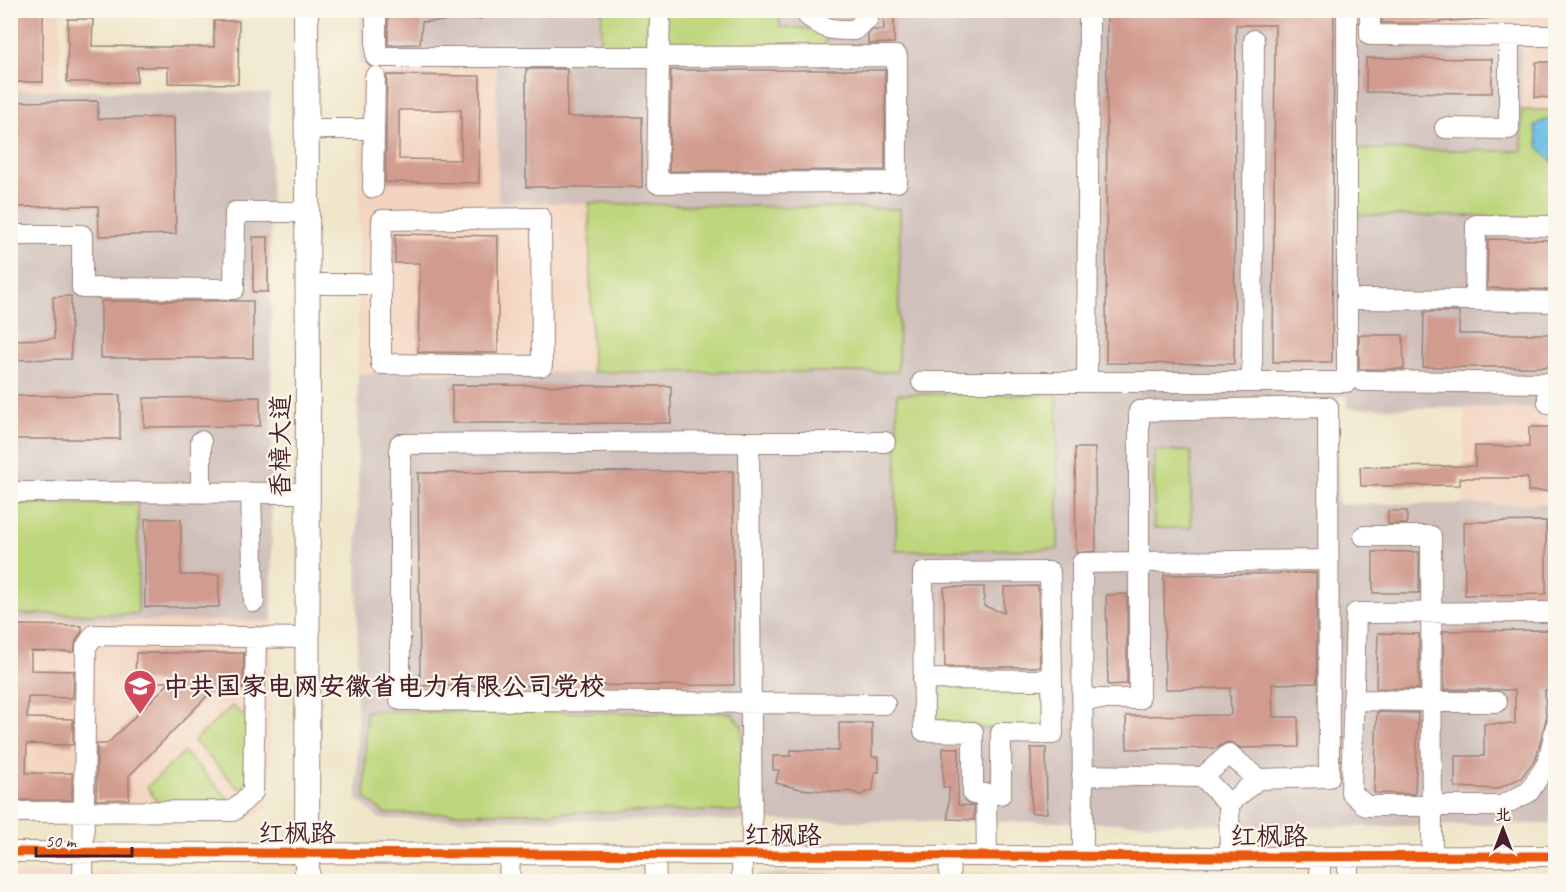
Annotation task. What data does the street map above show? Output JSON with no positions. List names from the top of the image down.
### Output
{
  "streets": {
    "main road": ["香樟大道"],
    "street": ["红枫路"]
  },
  "crossings": [
    ["香樟大道", "红枫路"]
  ],
  "places": {
    "school or university": ["中共国家电网安徽省电力有限公司党校"]
  },
  "scale_bar": "50 m",
  "north": "top"
}
